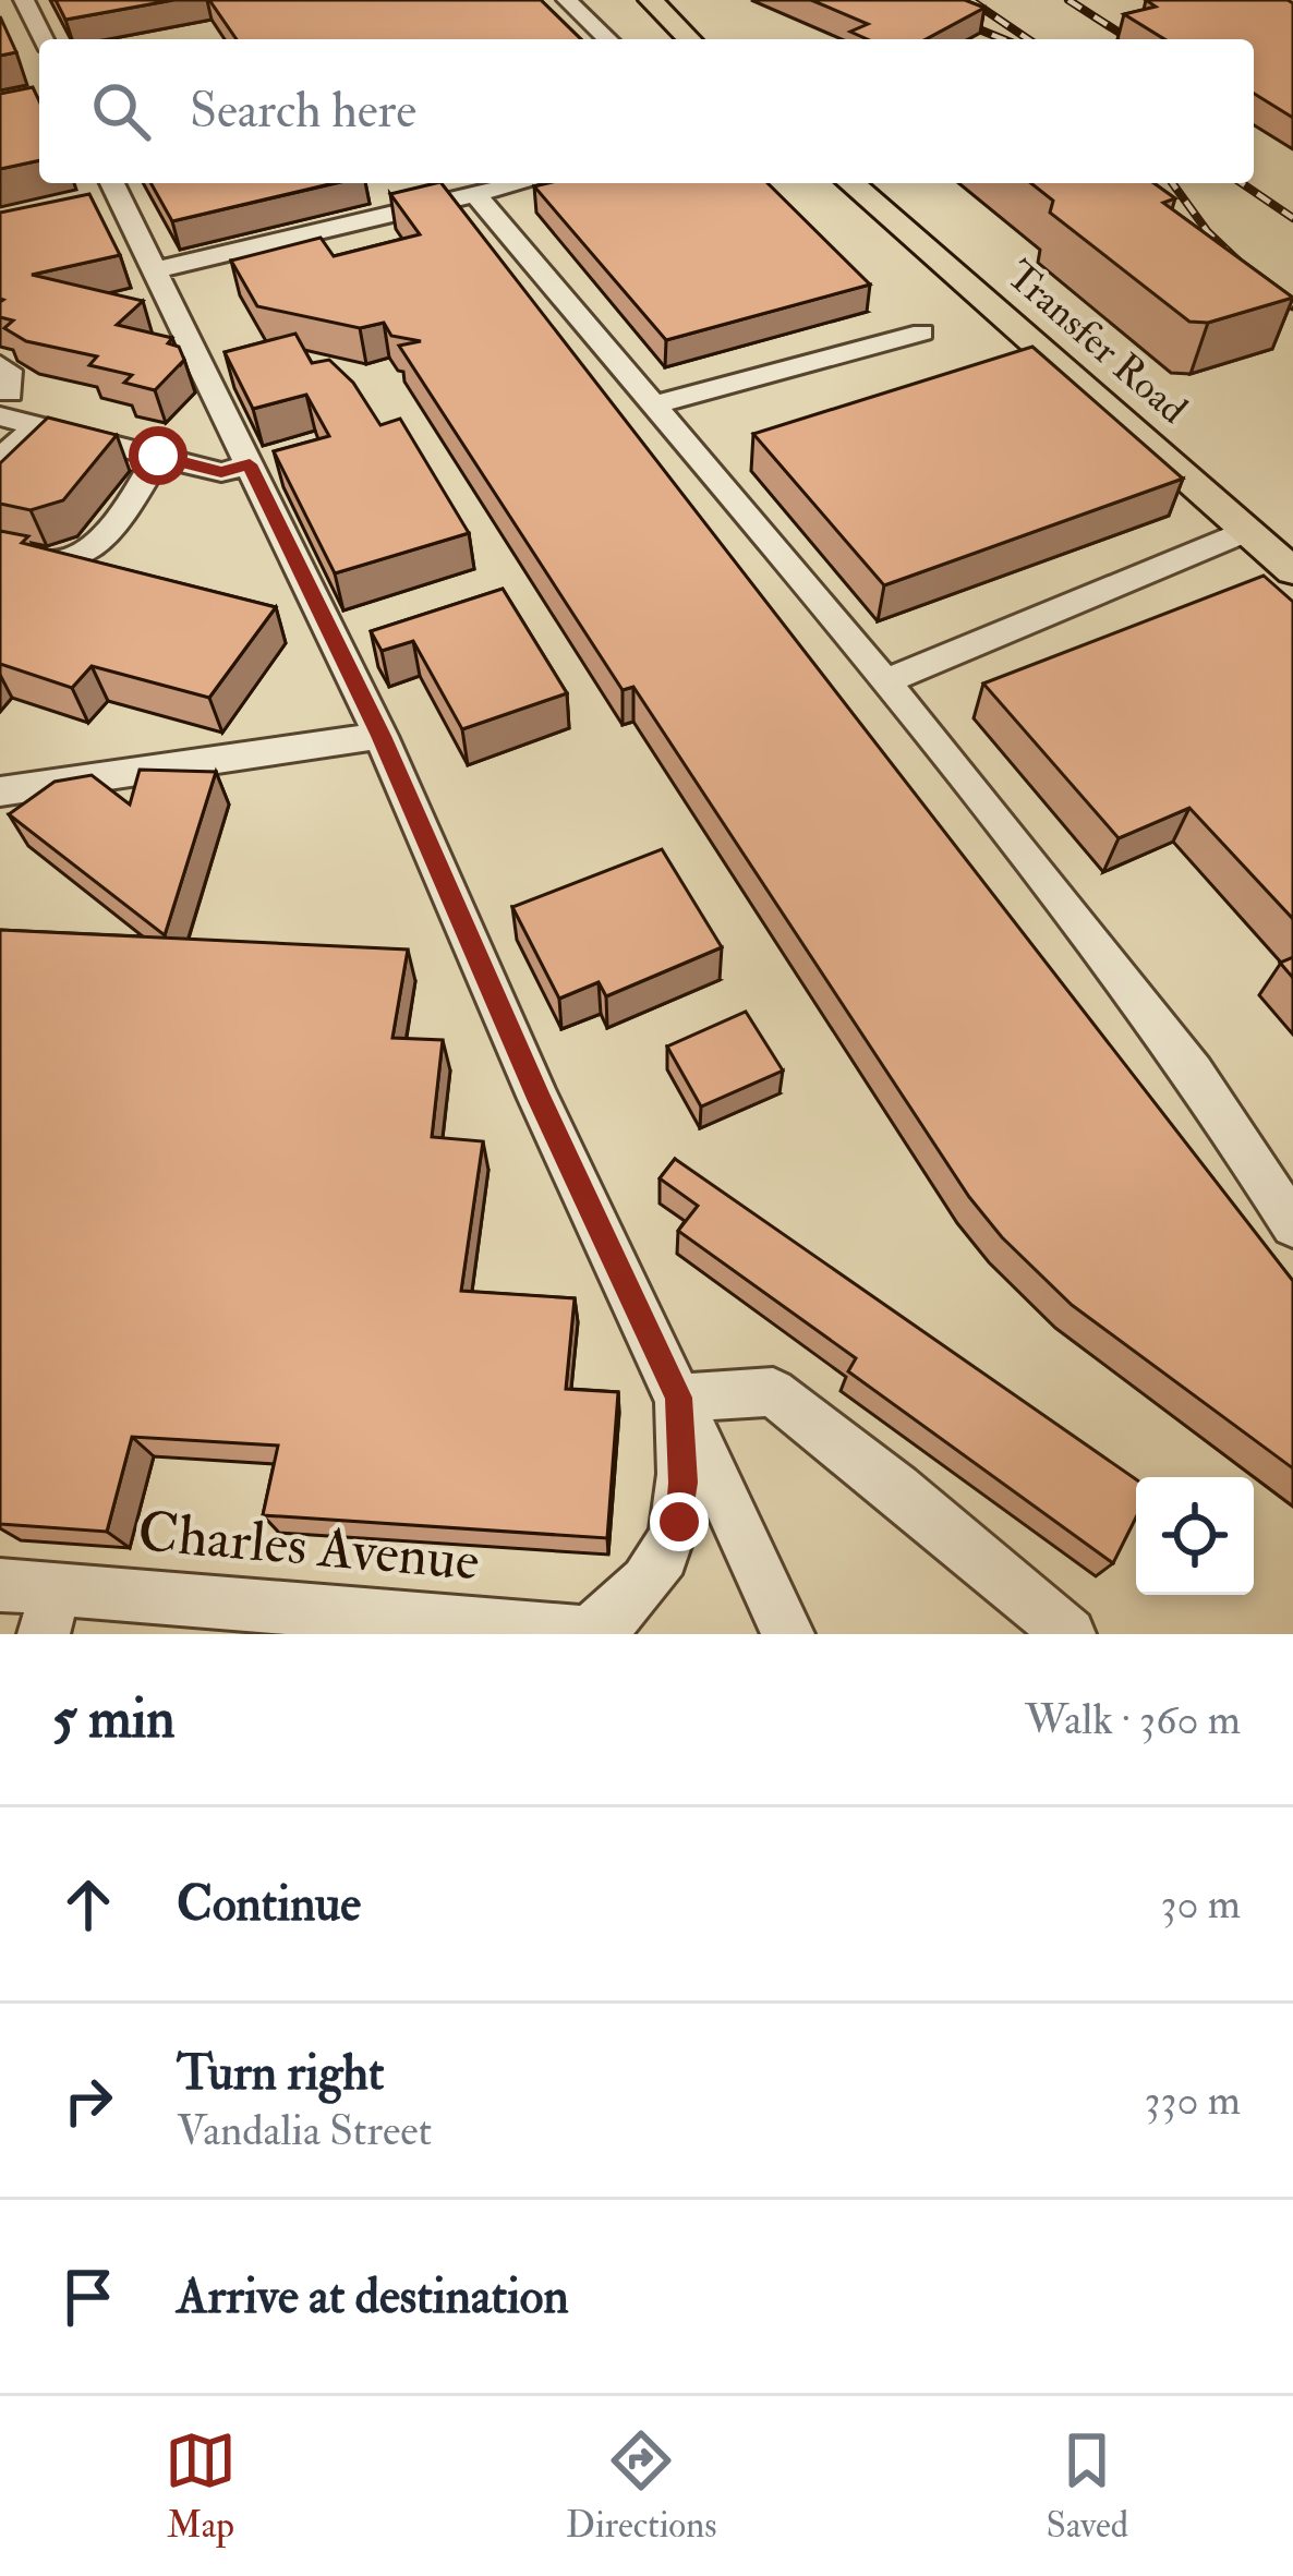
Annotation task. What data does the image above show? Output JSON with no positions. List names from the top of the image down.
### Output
{
  "streets": {
    "main road": ["Transfer Road"],
    "street": ["Charles Avenue"]
  },
  "page": {
    "search": "Search here",
    "heading": ["5 min", "Walk · 360 m"],
    "list": [
      ["Continue", "30 m"],
      ["Turn right", "Vandalia Street", "330 m"],
      "Arrive at destination"
    ],
    "nav": ["Map", "Directions", "Saved"]
  }
}
